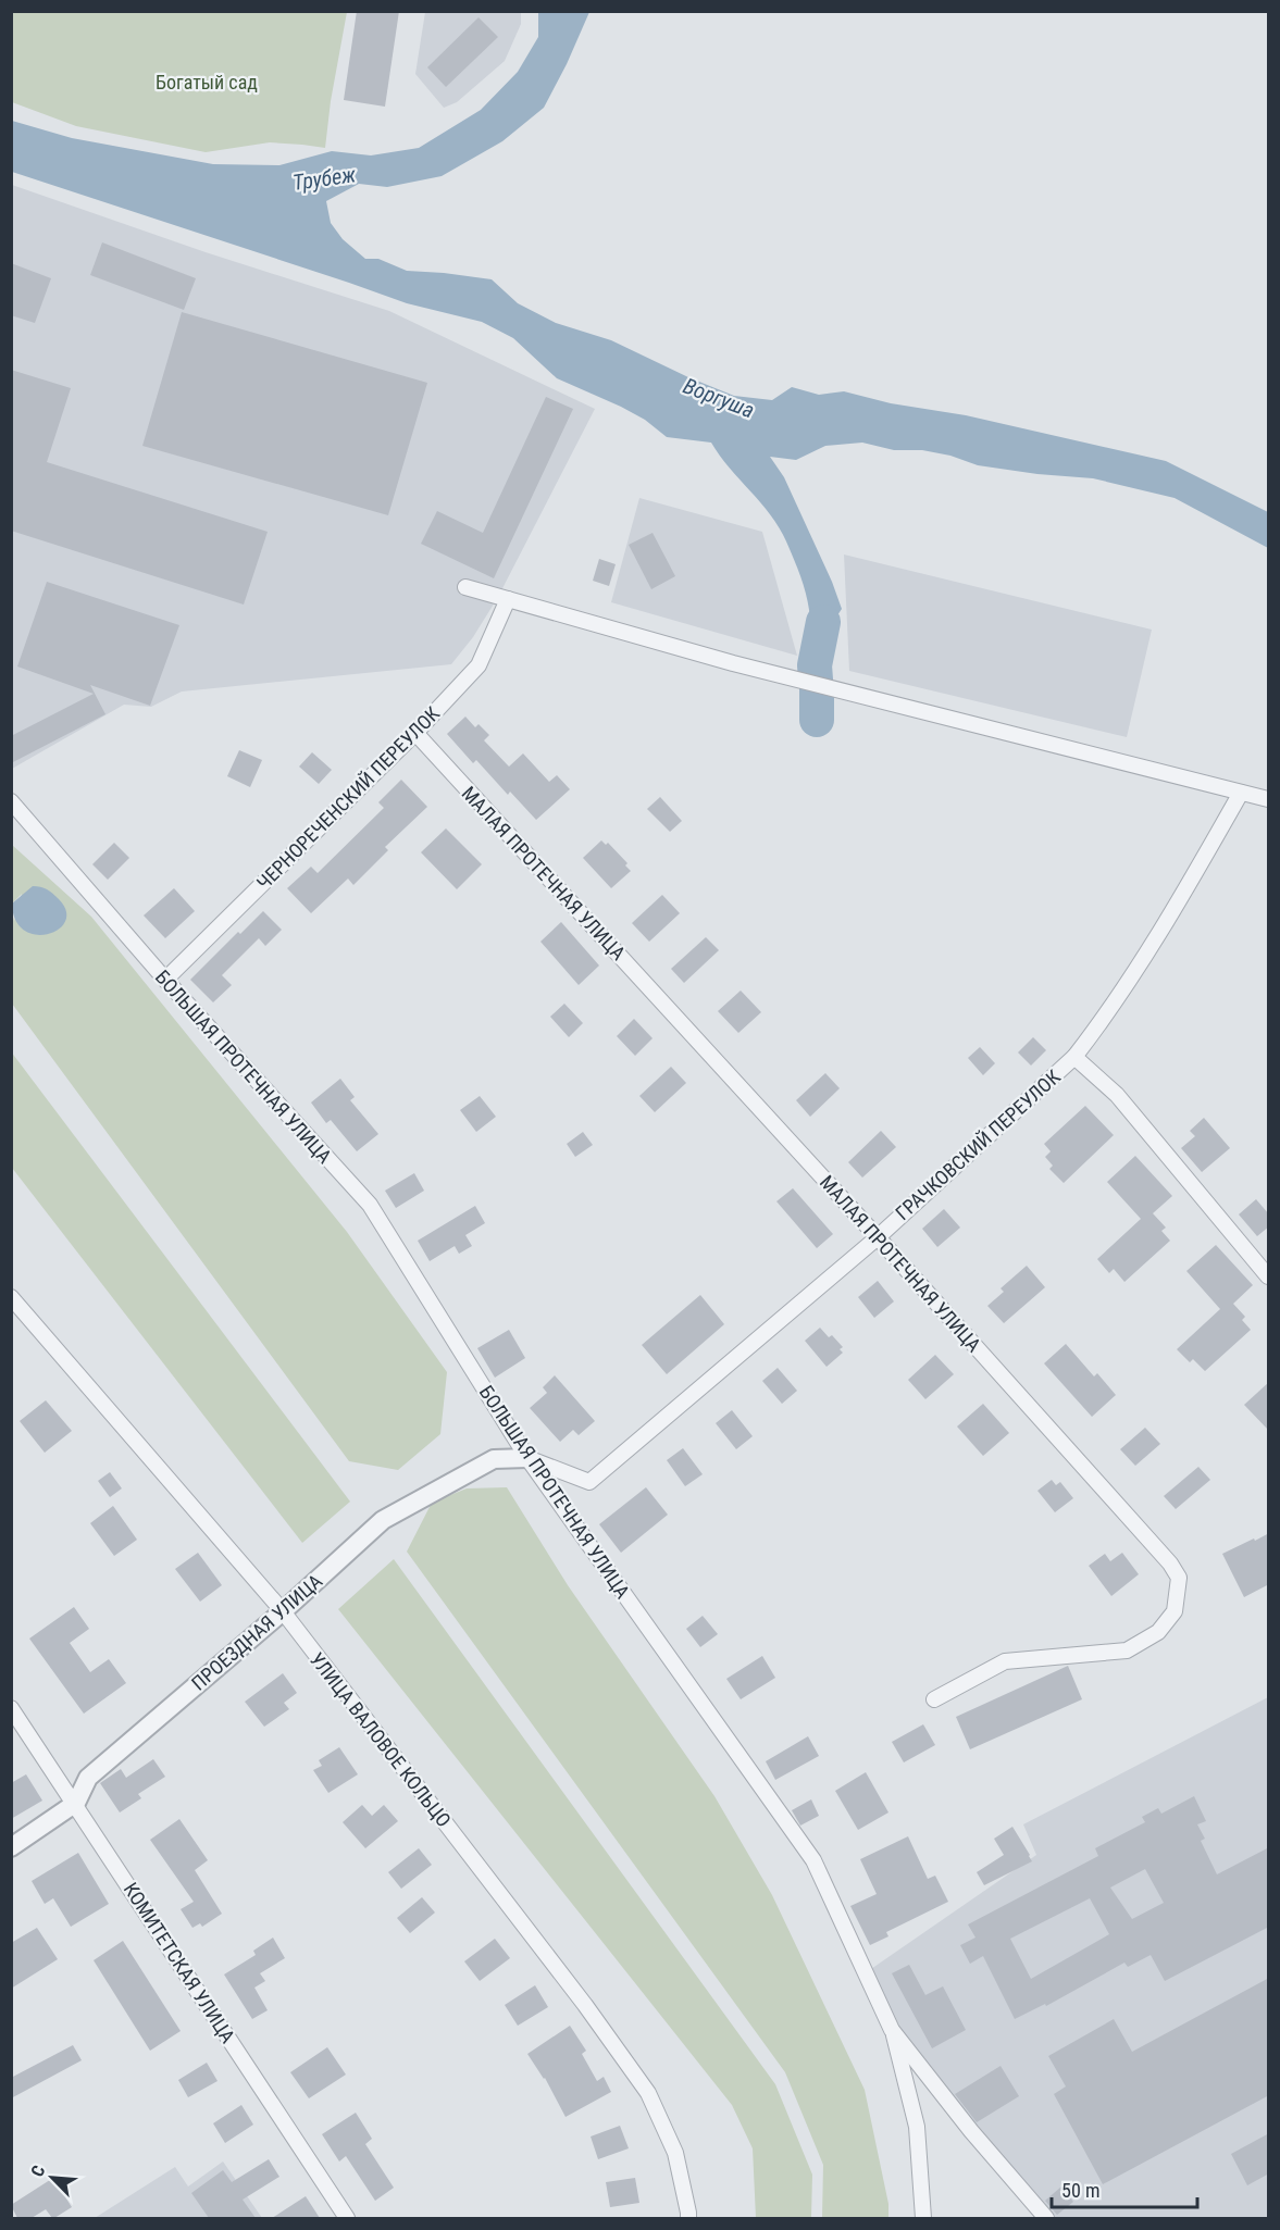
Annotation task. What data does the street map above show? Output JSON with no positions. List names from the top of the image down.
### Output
{
  "streets": {
    "street": [
      "ЧЕРНОРЕЧЕНСКИЙ ПЕРЕУЛОК",
      "МАЛАЯ ПРОТЕЧНАЯ УЛИЦА",
      "БОЛЬШАЯ ПРОТЕЧНАЯ УЛИЦА",
      "ГРАЧКОВСКИЙ ПЕРЕУЛОК",
      "ПРОЕЗДНАЯ УЛИЦА",
      "УЛИЦА ВАЛОВОЕ КОЛЬЦО",
      "КОМИТЕТСКАЯ УЛИЦА"
    ]
  },
  "crossings": [
    ["ЧЕРНОРЕЧЕНСКИЙ ПЕРЕУЛОК", "МАЛАЯ ПРОТЕЧНАЯ УЛИЦА"],
    ["ЧЕРНОРЕЧЕНСКИЙ ПЕРЕУЛОК", "БОЛЬШАЯ ПРОТЕЧНАЯ УЛИЦА"],
    ["МАЛАЯ ПРОТЕЧНАЯ УЛИЦА", "ГРАЧКОВСКИЙ ПЕРЕУЛОК"],
    ["БОЛЬШАЯ ПРОТЕЧНАЯ УЛИЦА", "ГРАЧКОВСКИЙ ПЕРЕУЛОК"],
    ["БОЛЬШАЯ ПРОТЕЧНАЯ УЛИЦА", "ПРОЕЗДНАЯ УЛИЦА"],
    ["ГРАЧКОВСКИЙ ПЕРЕУЛОК", "ПРОЕЗДНАЯ УЛИЦА"],
    ["ПРОЕЗДНАЯ УЛИЦА", "УЛИЦА ВАЛОВОЕ КОЛЬЦО"],
    ["ПРОЕЗДНАЯ УЛИЦА", "КОМИТЕТСКАЯ УЛИЦА"]
  ],
  "water": ["Трубеж", "Воргуша"],
  "parks": ["Богатый сад"],
  "scale_bar": "50 m",
  "north": "top left"
}
